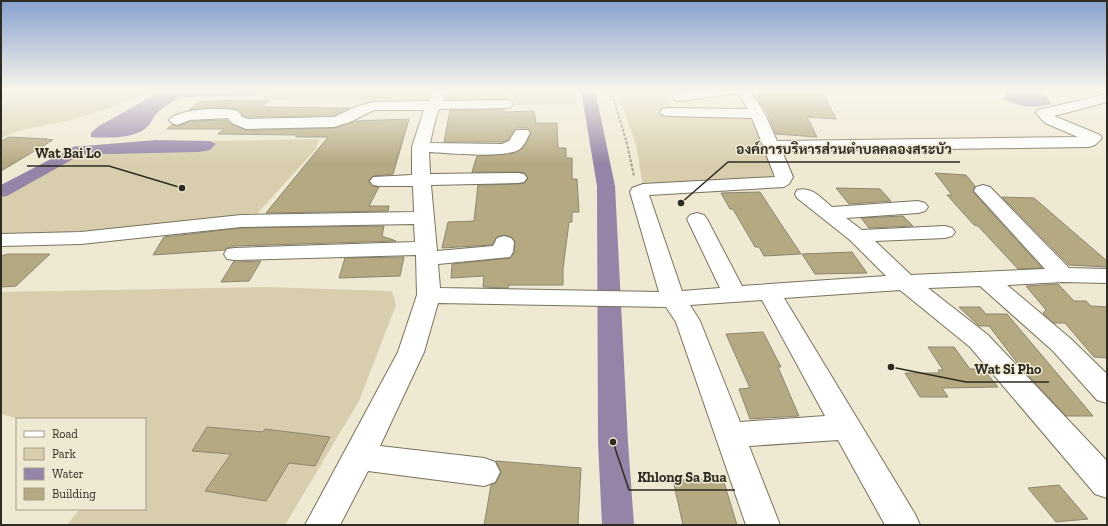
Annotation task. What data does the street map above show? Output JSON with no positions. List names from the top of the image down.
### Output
{
  "places": [
    "Wat Bai Lo",
    "องค์การบริหารส่วนตำบลคลองสระบัว",
    "Wat Si Pho",
    "Khlong Sa Bua"
  ],
  "legend": [
    "Road",
    "Park",
    "Water",
    "Building"
  ]
}
